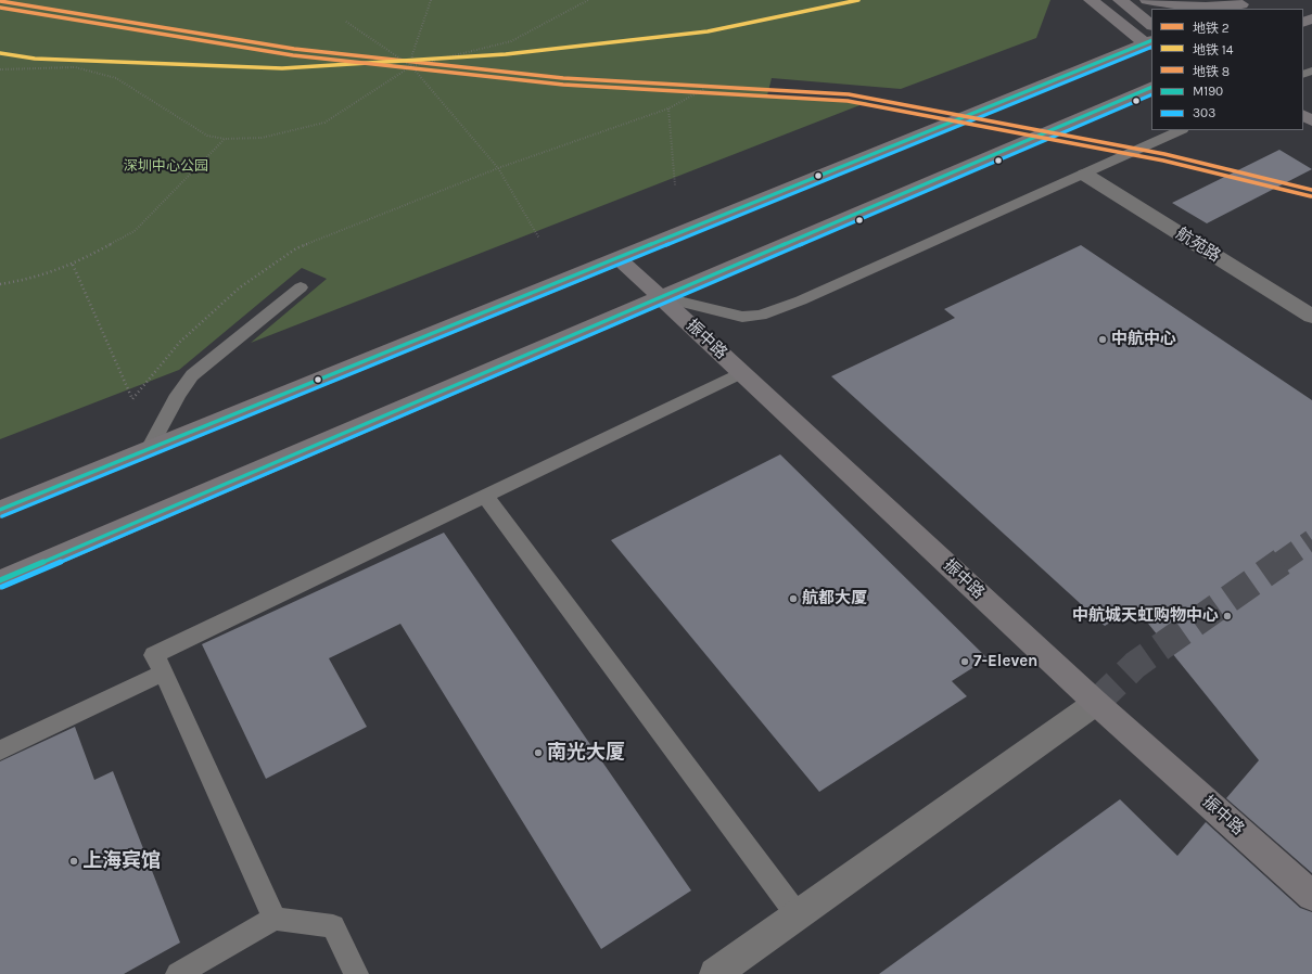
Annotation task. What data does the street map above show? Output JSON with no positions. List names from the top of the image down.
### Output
{
  "streets": {
    "main road": ["振中路"],
    "street": ["航苑路"]
  },
  "parks": ["深圳中心公园"],
  "places": [
    "中航中心",
    "航都大厦",
    "中航城天虹购物中心",
    "7-Eleven",
    "南光大厦",
    "上海宾馆"
  ],
  "lines": [
    "metro line 14",
    "metro line 2",
    "metro line 8",
    "transit line M190",
    "transit line 303"
  ],
  "legend": [
    "地铁 2",
    "地铁 14",
    "地铁 8",
    "M190",
    "303"
  ]
}
